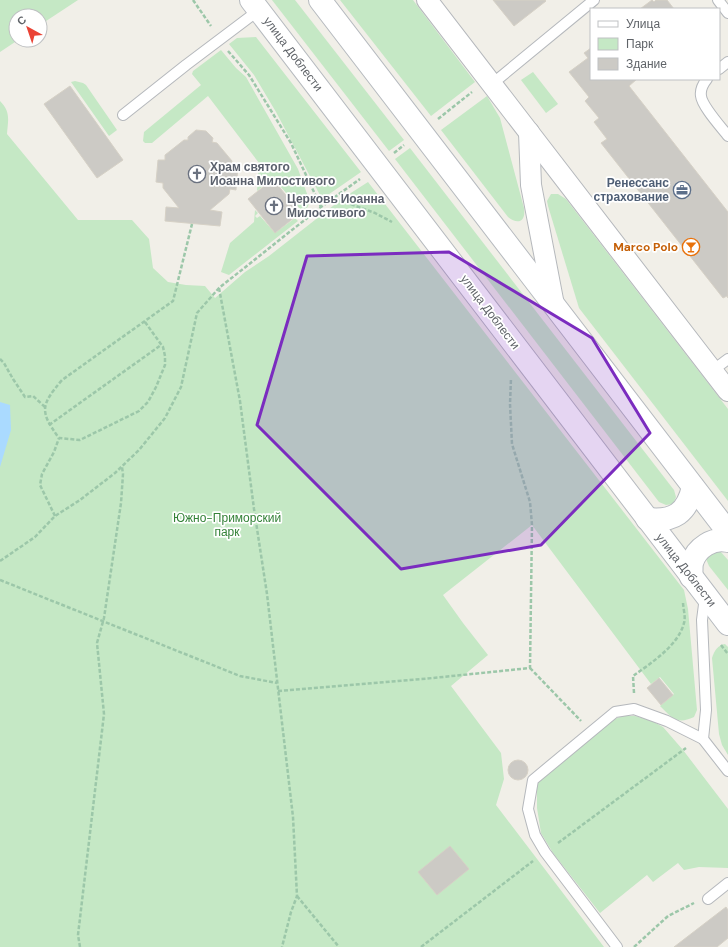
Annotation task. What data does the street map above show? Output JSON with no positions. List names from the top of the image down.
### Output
{
  "streets": {
    "main road": ["улица Доблести"]
  },
  "parks": ["Южно-Приморский парк"],
  "places": {
    "church": ["Храм святого Иоанна Милостивого", "Церковь Иоанна Милостивого"],
    "office": ["Ренессанс страхование"],
    "bar": ["Marco Polo"]
  },
  "legend": ["Улица", "Парк", "Здание"],
  "north": "top left"
}
